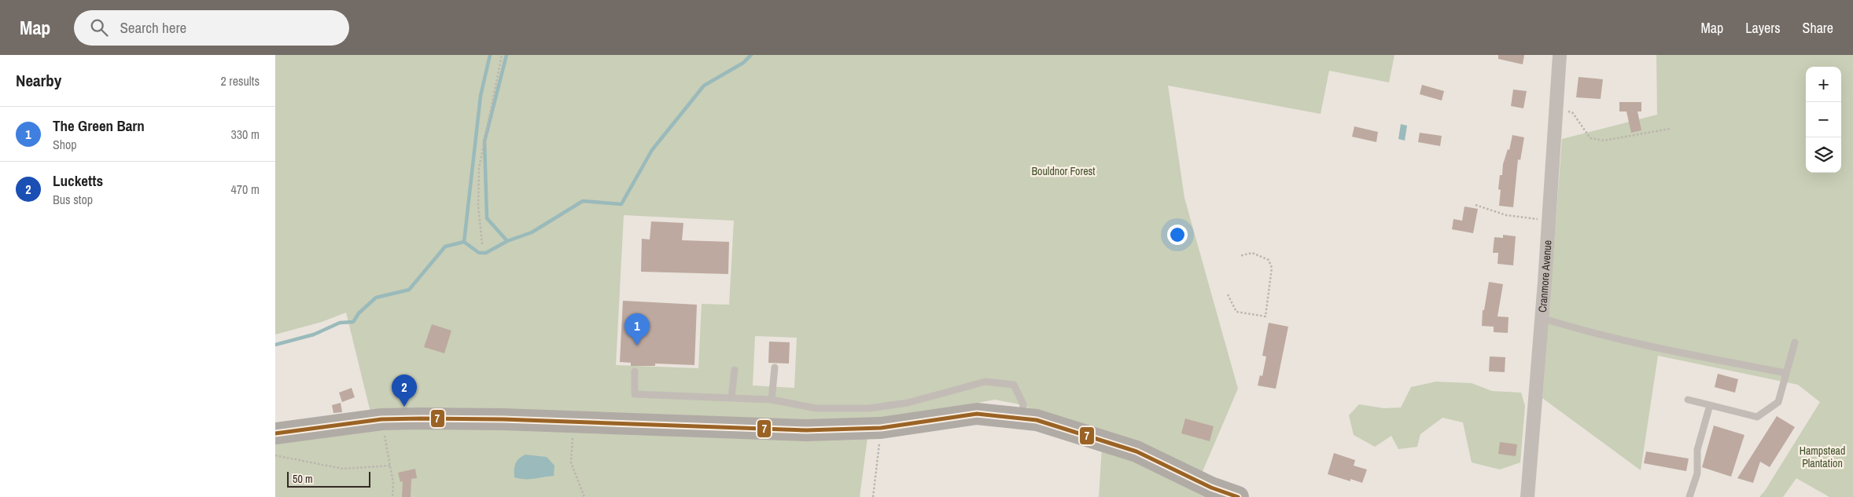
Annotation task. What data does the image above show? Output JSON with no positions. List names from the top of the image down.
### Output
{
  "streets": {
    "street": ["Cranmore Avenue"]
  },
  "parks": ["Bouldnor Forest", "Hampstead Plantation"],
  "lines": ["transit line 7"],
  "scale_bar": "50 m",
  "page": {
    "header": "Map",
    "search": "Search here",
    "nav": ["Map", "Layers", "Share"],
    "heading": ["Nearby", "2 results"],
    "map_buttons": ["+", "−"],
    "list": [
      {
        "mark": "1",
        "name": "The Green Barn",
        "note": "Shop",
        "value": "330 m"
      },
      {
        "mark": "2",
        "name": "Lucketts",
        "note": "Bus stop",
        "value": "470 m"
      }
    ],
    "pins": ["1", "2"],
    "scale": "50 m"
  }
}
